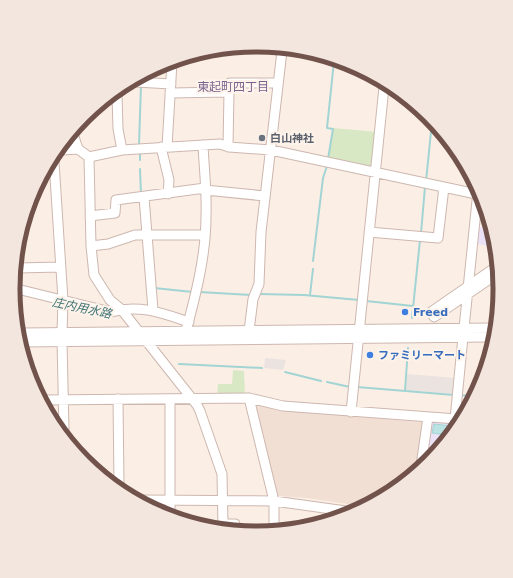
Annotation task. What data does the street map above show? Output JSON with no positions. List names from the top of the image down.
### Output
{
  "districts": ["東起町四丁目"],
  "water": ["庄内用水路"],
  "places": ["白山神社", "Freed", "ファミリーマート"]
}
